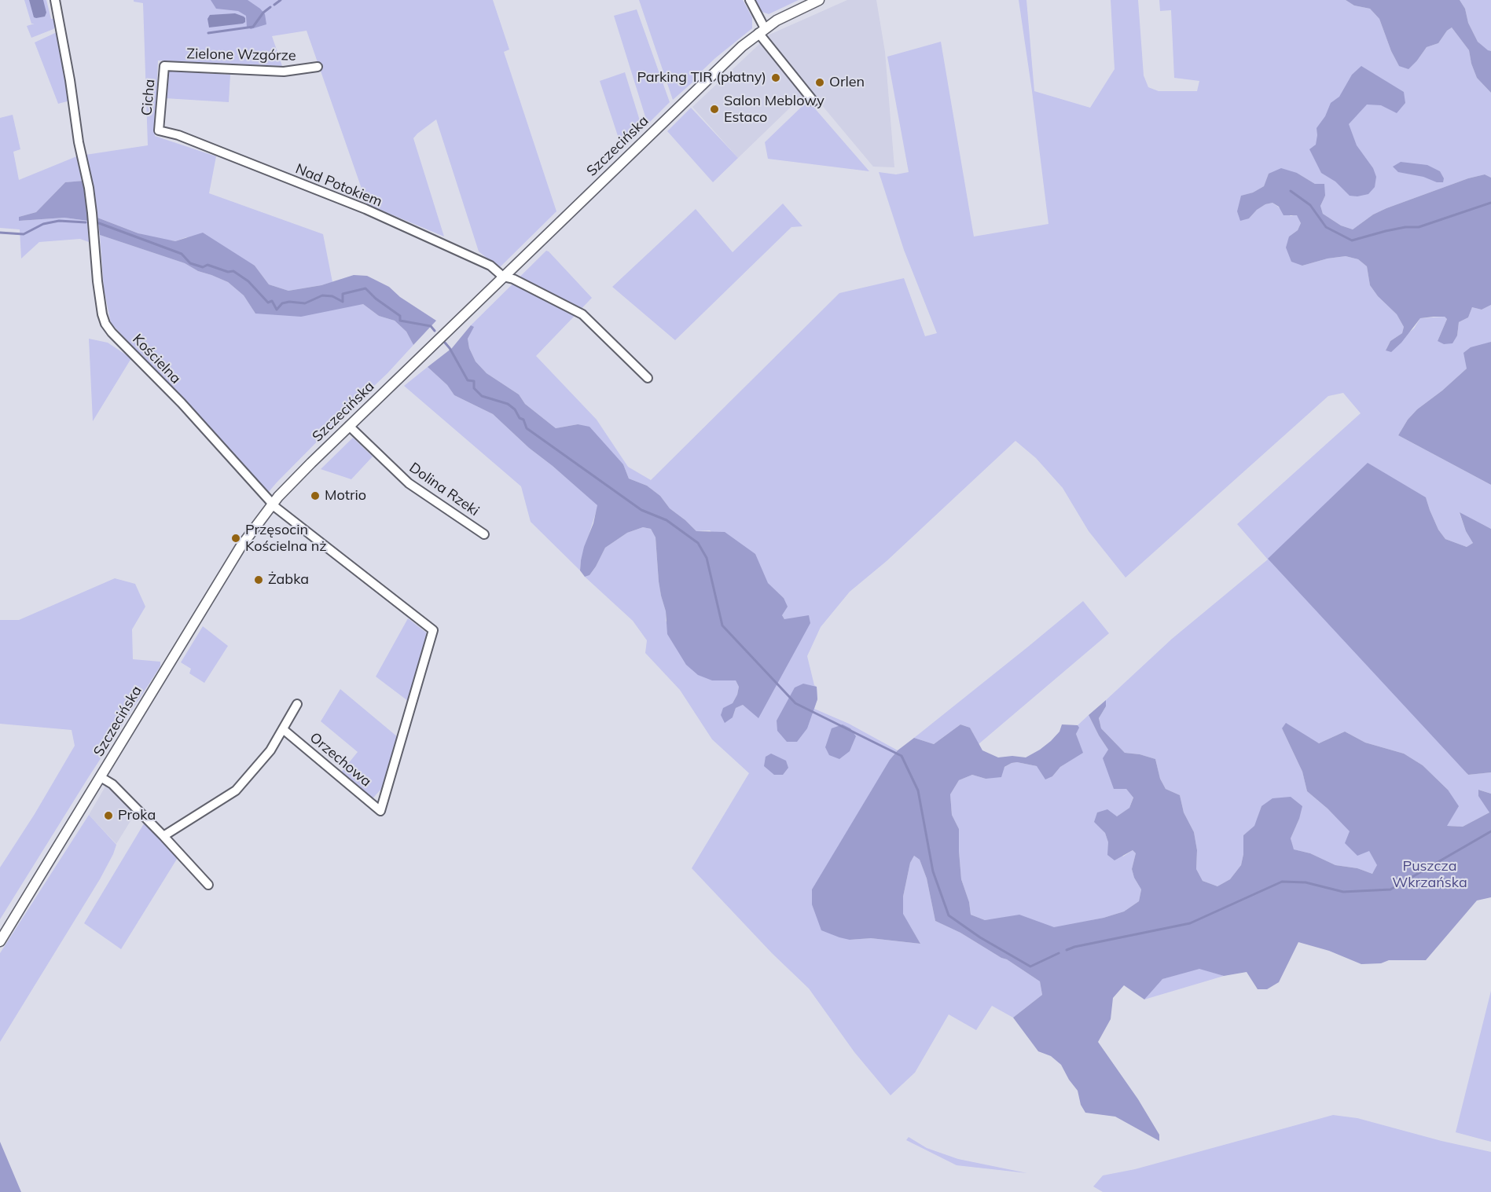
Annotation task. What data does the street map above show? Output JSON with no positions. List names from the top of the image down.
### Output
{
  "streets": {
    "street": [
      "Zielone Wzgórze",
      "Cicha",
      "Szczecińska",
      "Nad Potokiem",
      "Kościelna",
      "Dolina Rzeki",
      "Orzechowa"
    ]
  },
  "crossings": [
    ["Zielone Wzgórze", "Cicha"],
    ["Cicha", "Nad Potokiem"],
    ["Szczecińska", "Nad Potokiem"],
    ["Szczecińska", "Kościelna"],
    ["Szczecińska", "Dolina Rzeki"],
    ["Kościelna", "Orzechowa"]
  ],
  "parks": ["Puszcza Wkrzańska"],
  "places": [
    "Parking TIR (płatny)",
    "Orlen",
    "Salon Meblowy Estaco",
    "Motrio",
    "Przęsocin Kościelna nż",
    "Żabka",
    "Proka"
  ]
}
